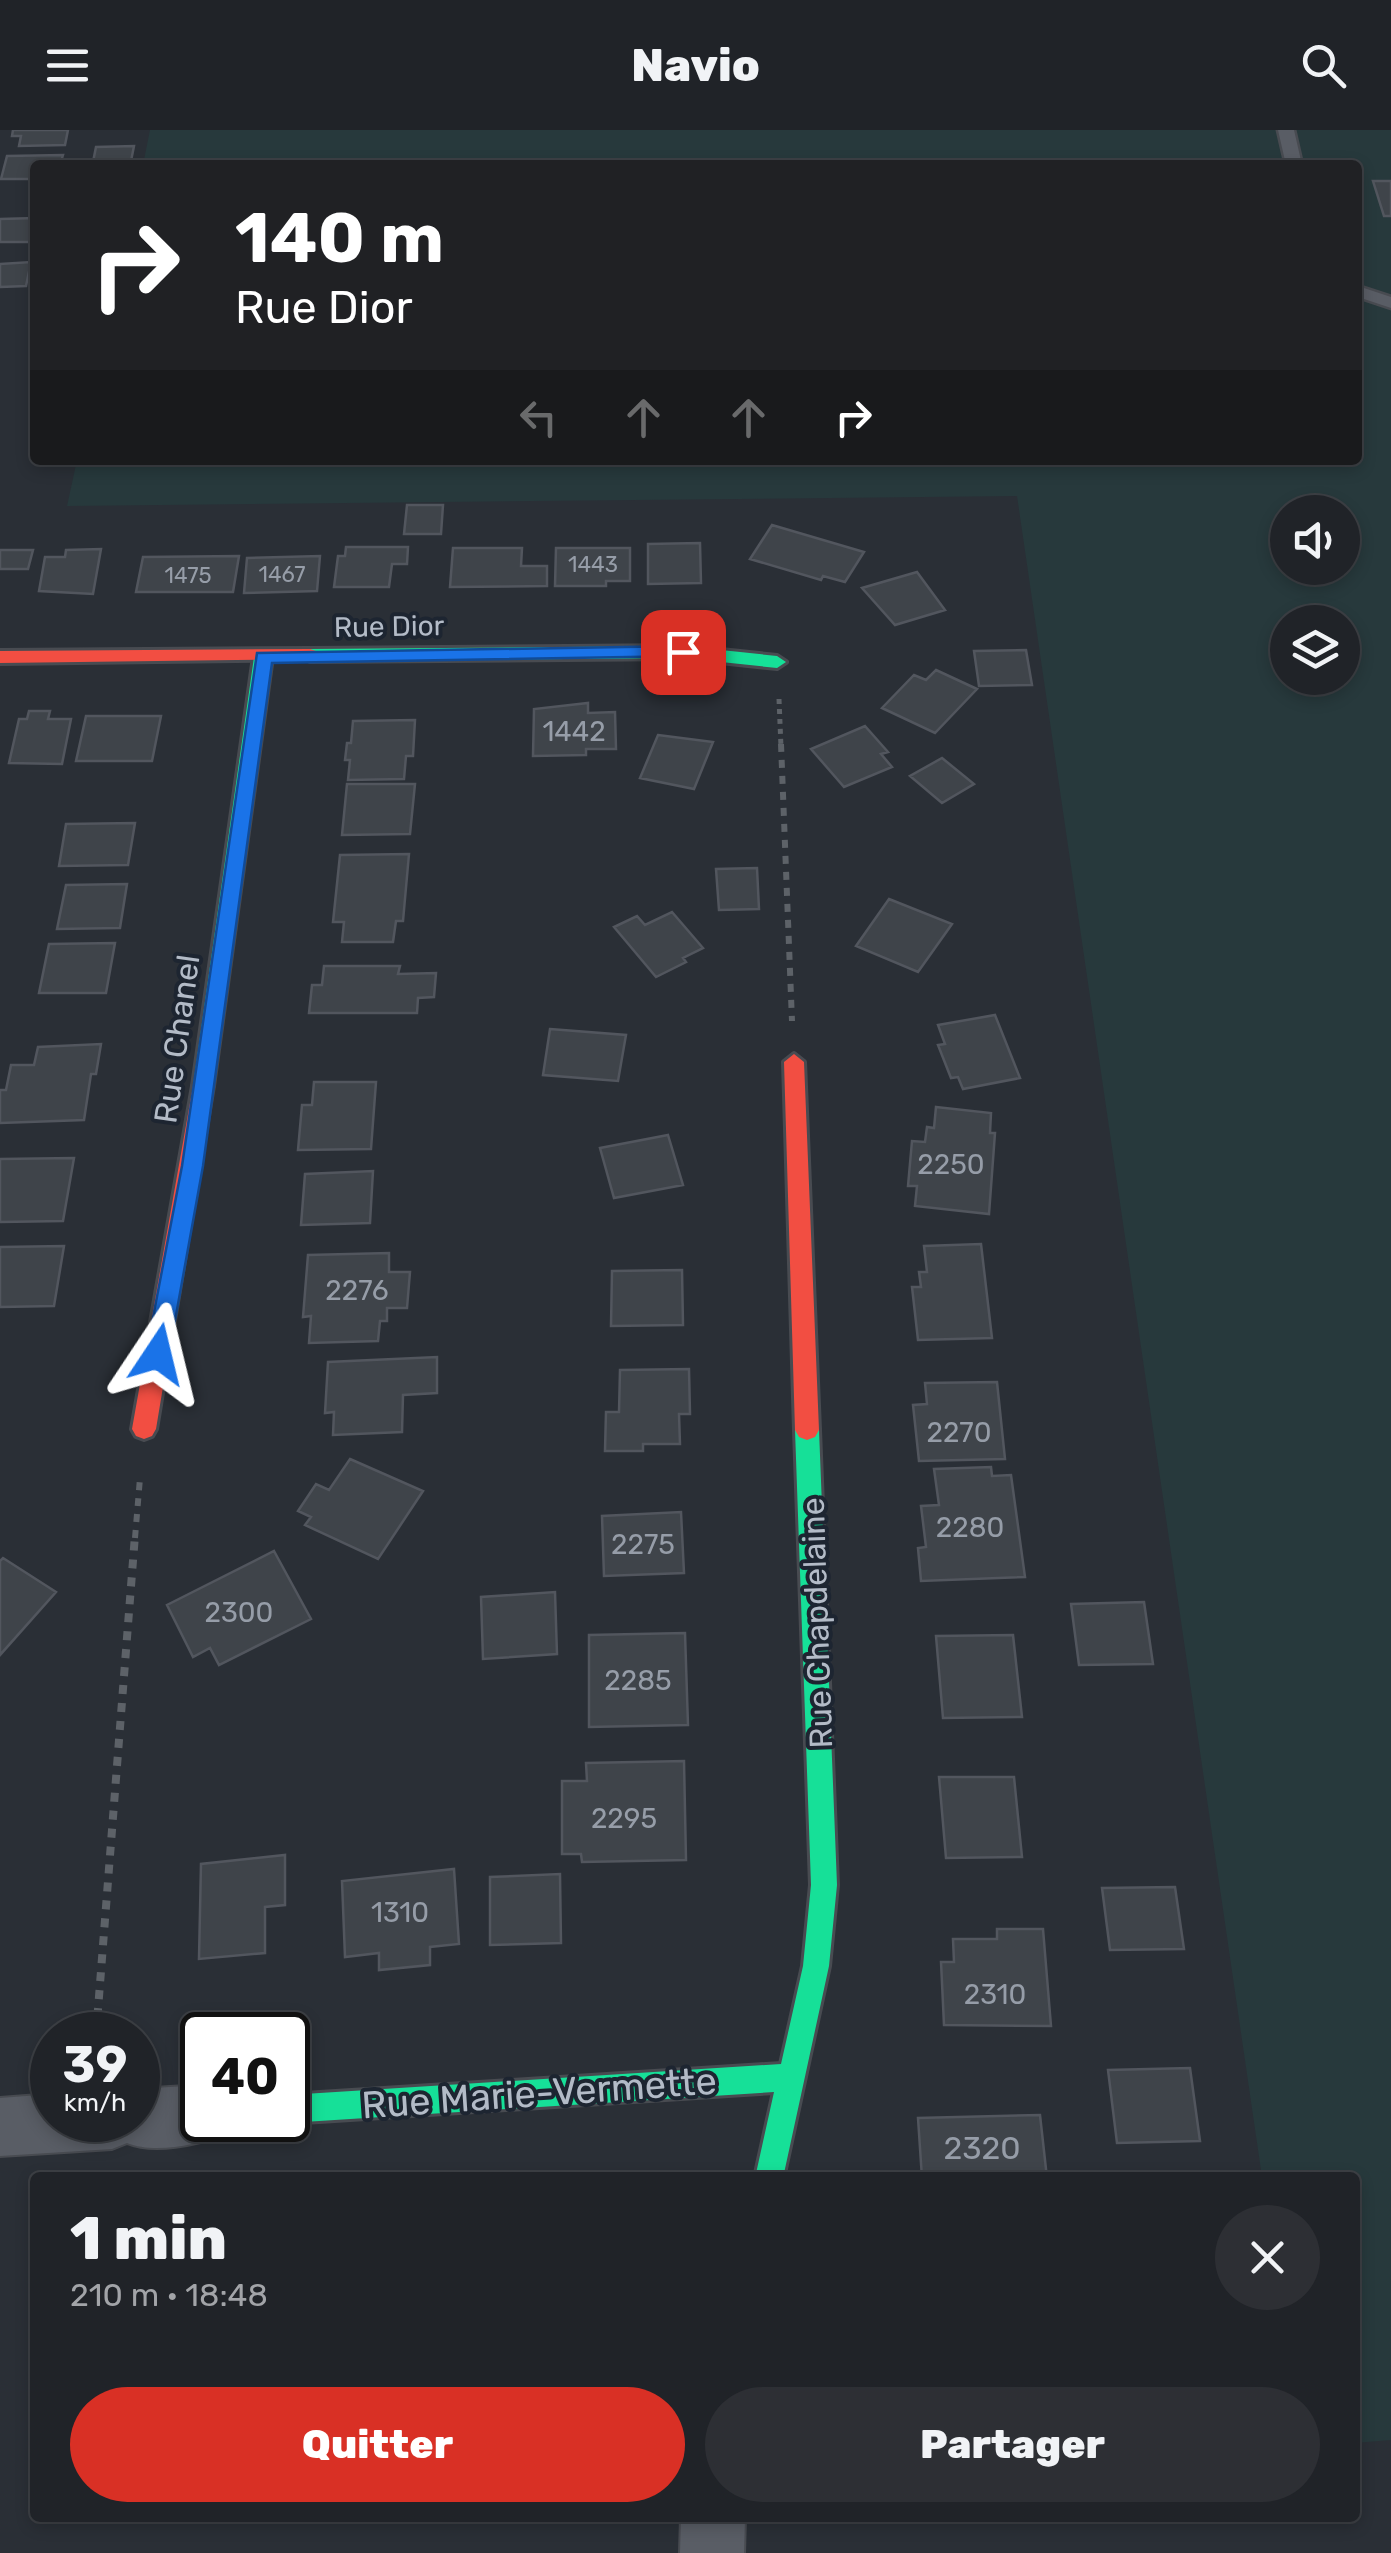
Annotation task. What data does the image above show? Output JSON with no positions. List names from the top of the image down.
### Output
{
  "streets": {
    "street": [
      "Rue Dior",
      "Rue Chanel",
      "Rue Chapdelaine",
      "Rue Marie-Vermette"
    ]
  },
  "crossings": [
    ["Rue Dior", "Rue Chanel"],
    ["Rue Chapdelaine", "Rue Marie-Vermette"]
  ],
  "house_numbers": [
    "1443",
    "1467",
    "1475",
    "1442",
    "2250",
    "2276",
    "2270",
    "2280",
    "2275",
    "2300",
    "2285",
    "2295",
    "1310",
    "2310",
    "2320"
  ],
  "page": {
    "header": "Navio",
    "turn": ["140 m", "Rue Dior"],
    "speed": "39 km/h",
    "limit": "40",
    "heading": ["1 min", "210 m · 18:48"],
    "buttons": ["Quitter", "Partager"]
  }
}
